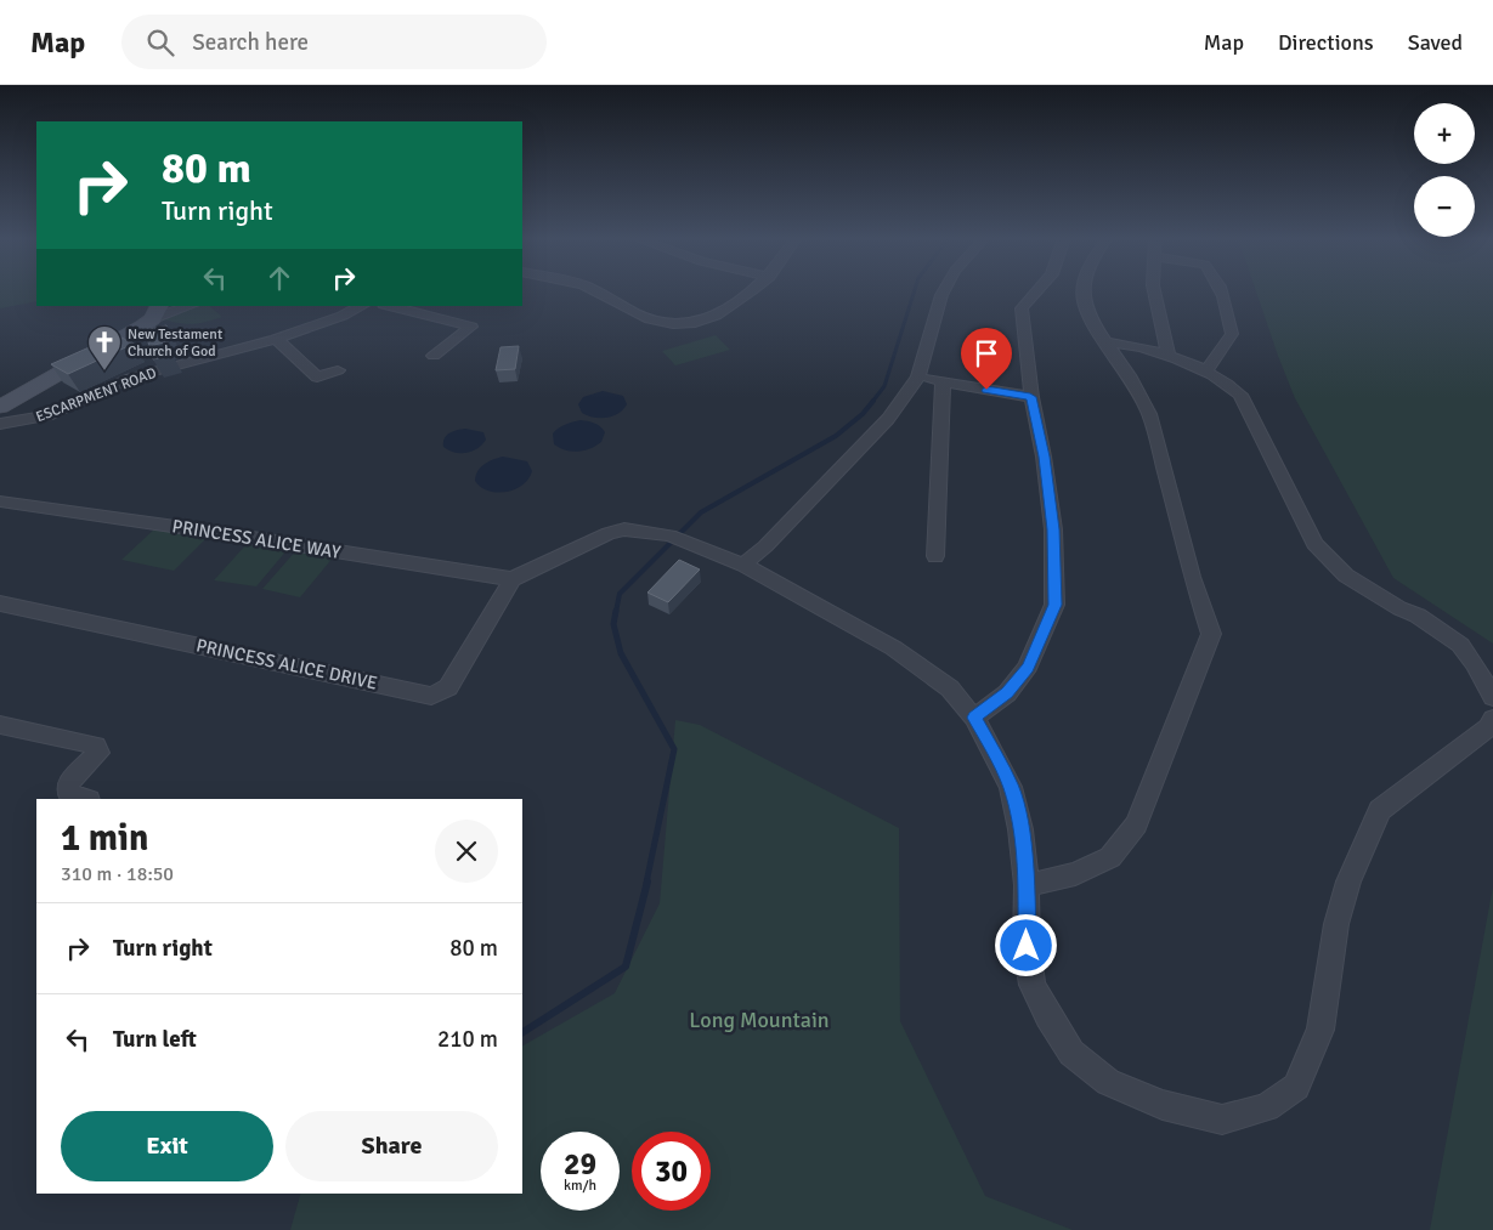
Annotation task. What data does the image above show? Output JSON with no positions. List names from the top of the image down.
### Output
{
  "streets": {
    "street": ["ESCARPMENT ROAD", "PRINCESS ALICE WAY", "PRINCESS ALICE DRIVE"]
  },
  "crossings": [
    ["PRINCESS ALICE WAY", "PRINCESS ALICE DRIVE"]
  ],
  "parks": ["Long Mountain"],
  "places": {
    "church": ["New Testament Church of God"]
  },
  "page": {
    "header": "Map",
    "search": "Search here",
    "nav": ["Map", "Directions", "Saved"],
    "map_buttons": ["+", "−"],
    "turn": ["80 m", "Turn right"],
    "heading": ["1 min", "310 m · 18:50"],
    "list": [
      {
        "name": "Turn right",
        "value": "80 m"
      },
      {
        "name": "Turn left",
        "value": "210 m"
      }
    ],
    "buttons": ["Exit", "Share"],
    "speed": "29 km/h",
    "limit": "30"
  }
}
